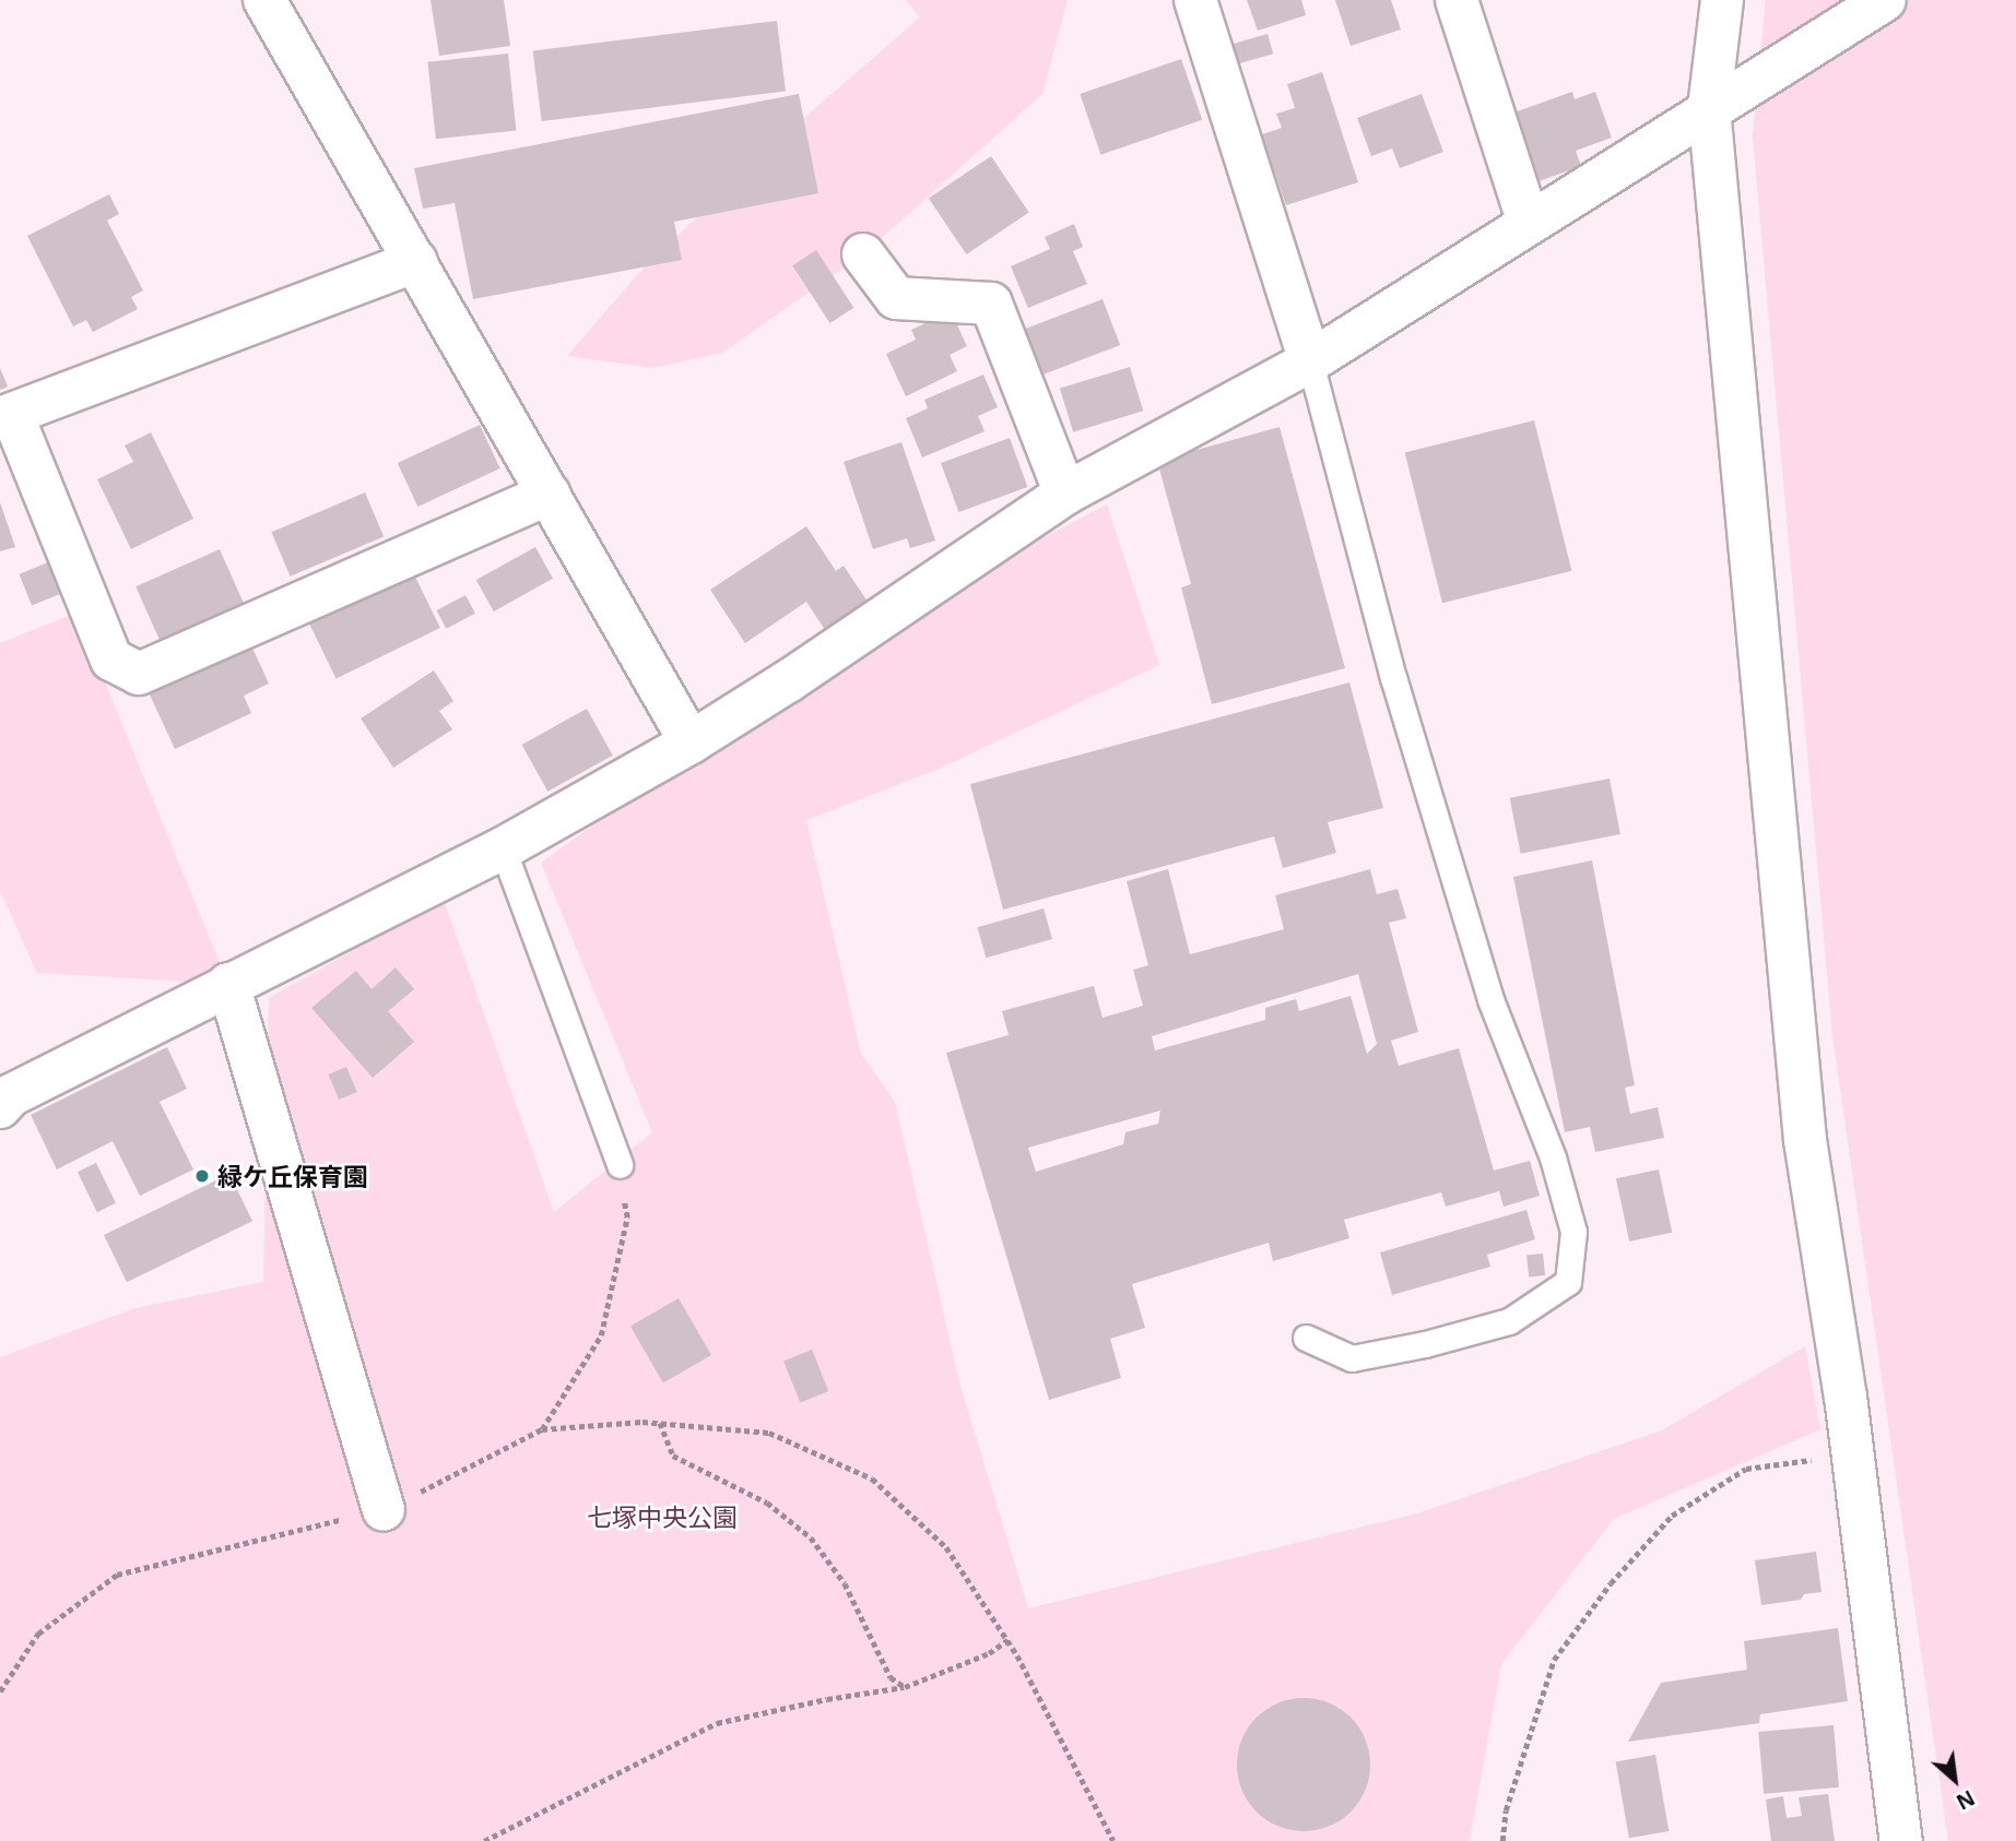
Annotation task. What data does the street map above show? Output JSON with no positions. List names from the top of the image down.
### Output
{
  "parks": ["七塚中央公園"],
  "places": ["緑ケ丘保育園"],
  "north": "bottom right"
}
